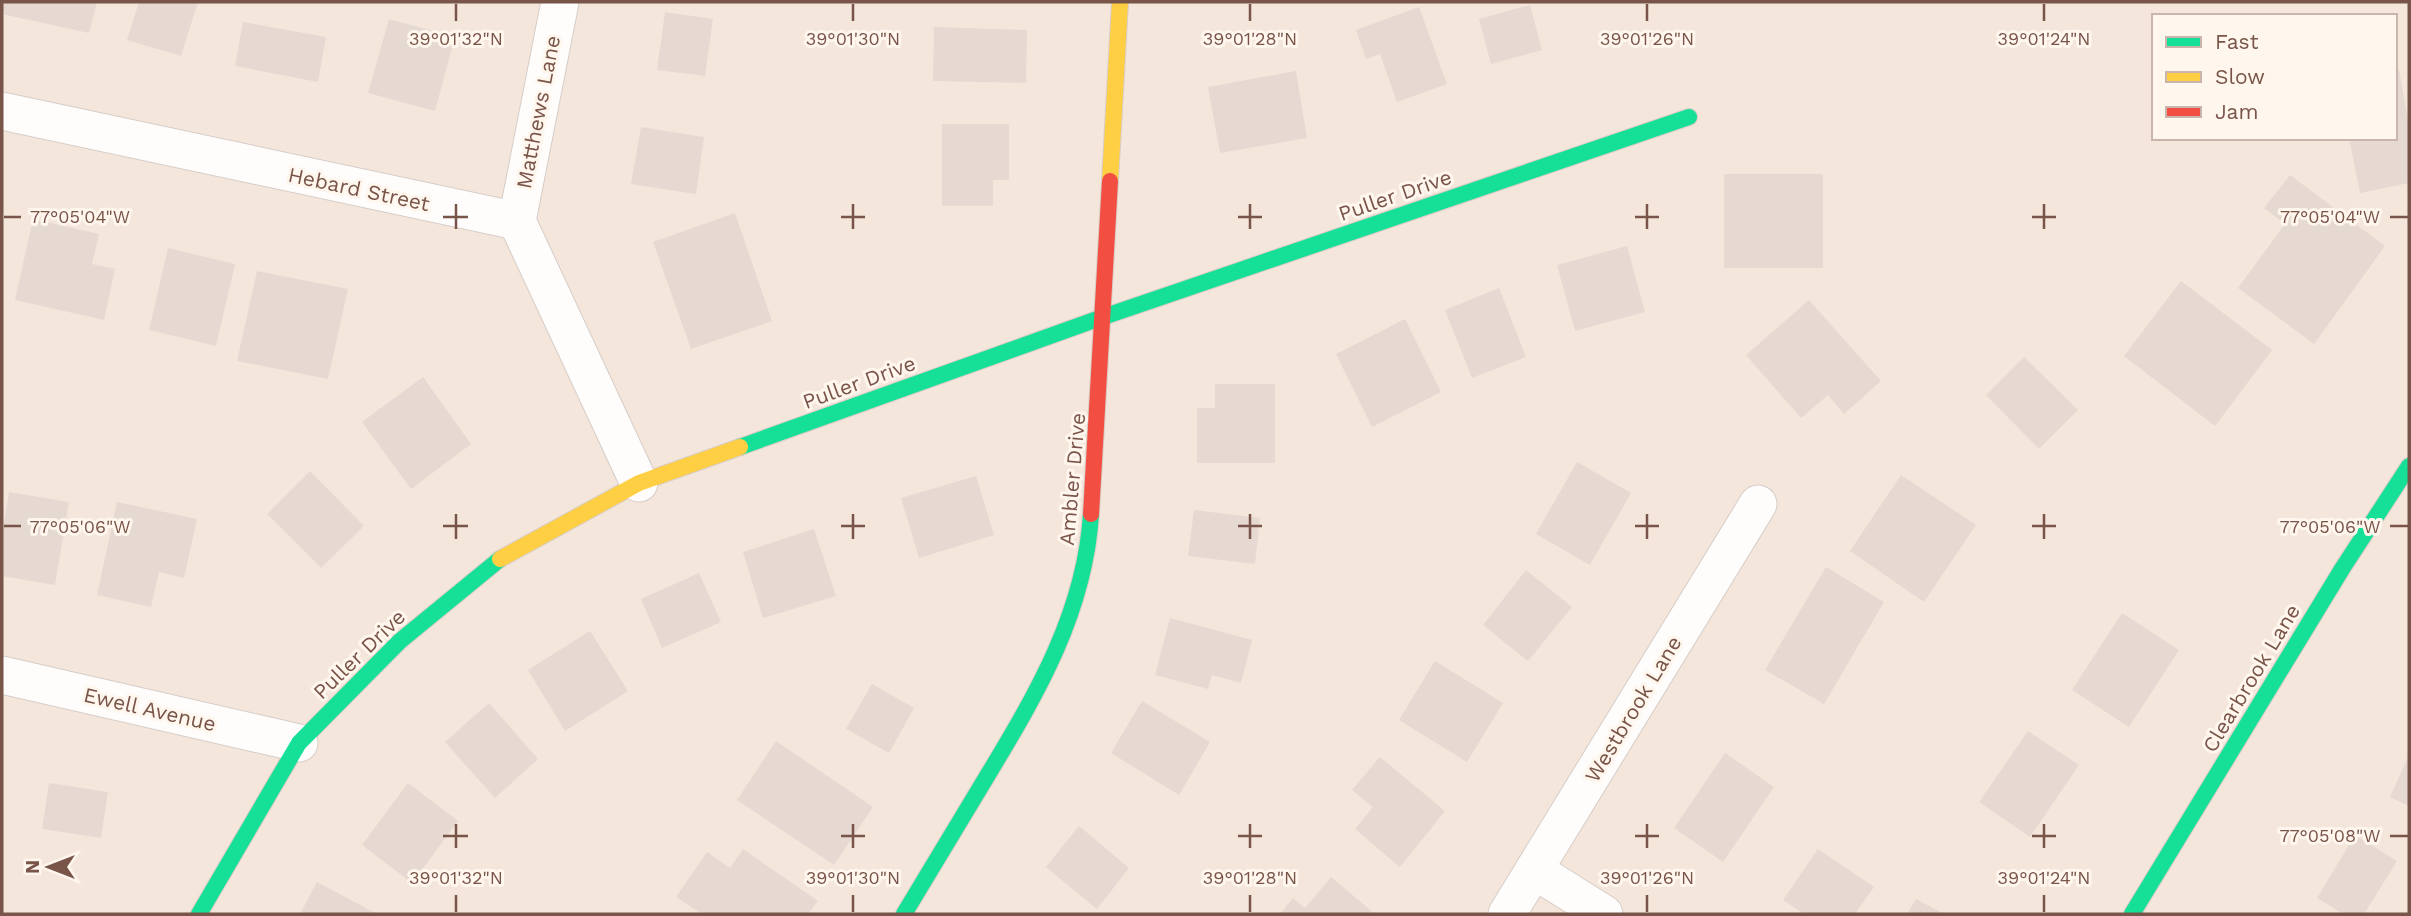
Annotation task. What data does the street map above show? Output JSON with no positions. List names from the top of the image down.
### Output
{
  "streets": {
    "street": [
      "Matthews Lane",
      "Hebard Street",
      "Puller Drive",
      "Ambler Drive",
      "Clearbrook Lane",
      "Ewell Avenue",
      "Westbrook Lane"
    ]
  },
  "crossings": [
    ["Matthews Lane", "Hebard Street"],
    ["Puller Drive", "Ambler Drive"],
    ["Puller Drive", "Ewell Avenue"]
  ],
  "legend": ["Fast", "Slow", "Jam"],
  "north": "left",
  "coordinates": [
    "39°01'32\"N",
    "39°01'30\"N",
    "39°01'28\"N",
    "39°01'26\"N",
    "39°01'24\"N",
    "77°05'04\"W",
    "77°05'06\"W",
    "77°05'08\"W"
  ]
}
